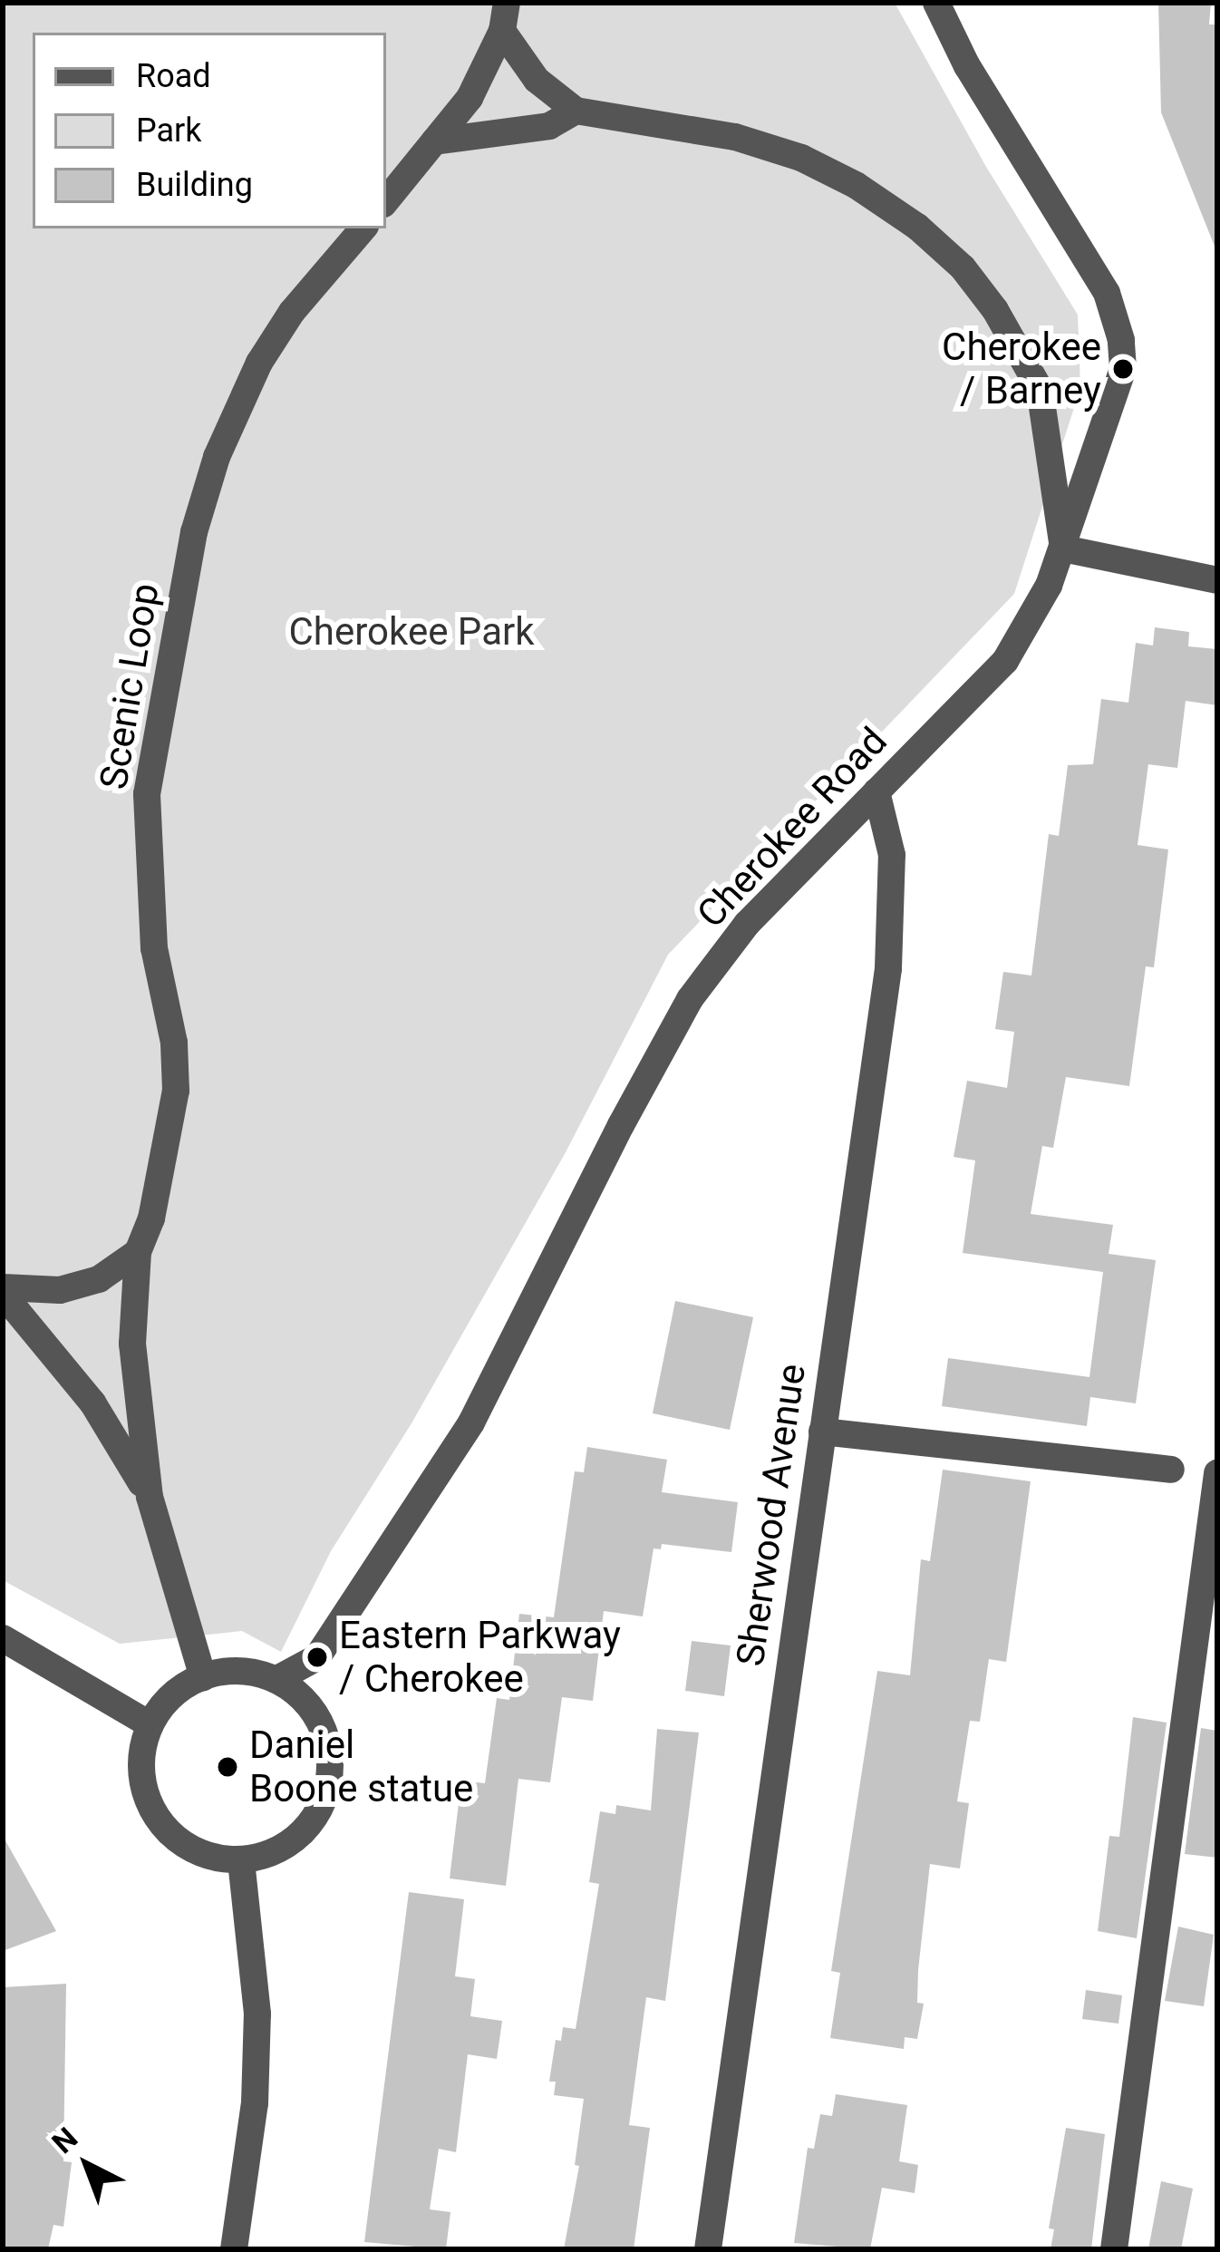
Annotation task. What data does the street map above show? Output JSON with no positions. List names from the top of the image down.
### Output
{
  "streets": {
    "street": ["Scenic Loop", "Cherokee Road", "Sherwood Avenue"]
  },
  "crossings": [
    ["Cherokee Road", "Sherwood Avenue"]
  ],
  "parks": ["Cherokee Park"],
  "places": ["Cherokee / Barney", "Eastern Parkway / Cherokee", "Daniel Boone statue"],
  "legend": ["Road", "Park", "Building"],
  "north": "top left"
}
